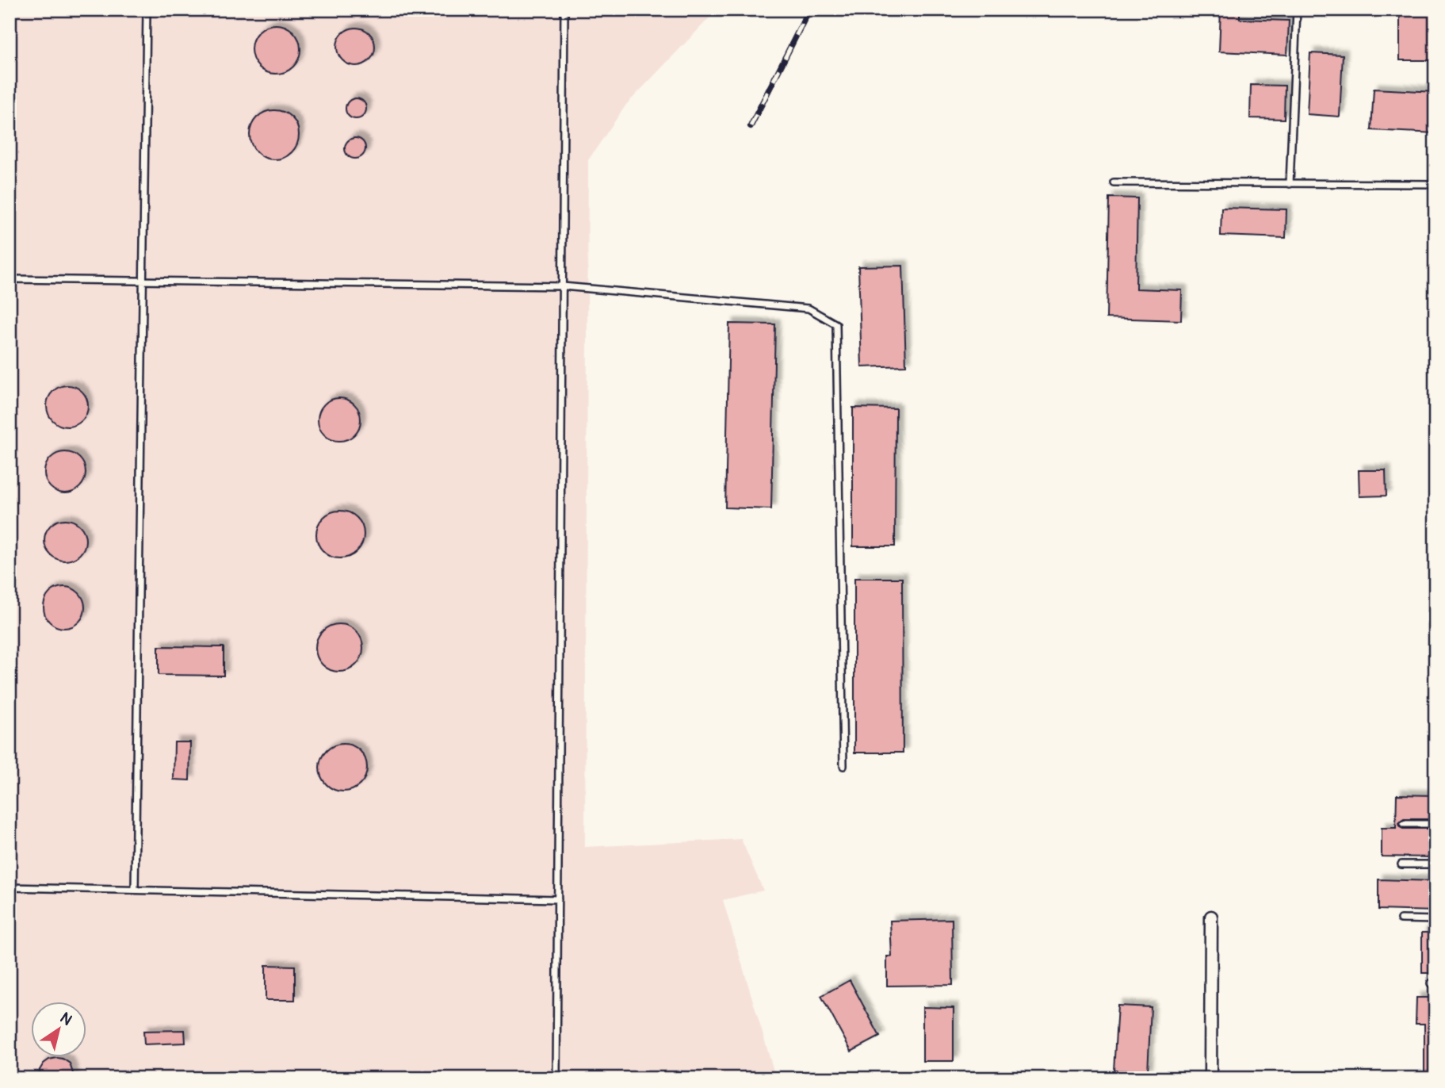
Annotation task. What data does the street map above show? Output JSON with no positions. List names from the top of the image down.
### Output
{
  "north": "top right"
}
